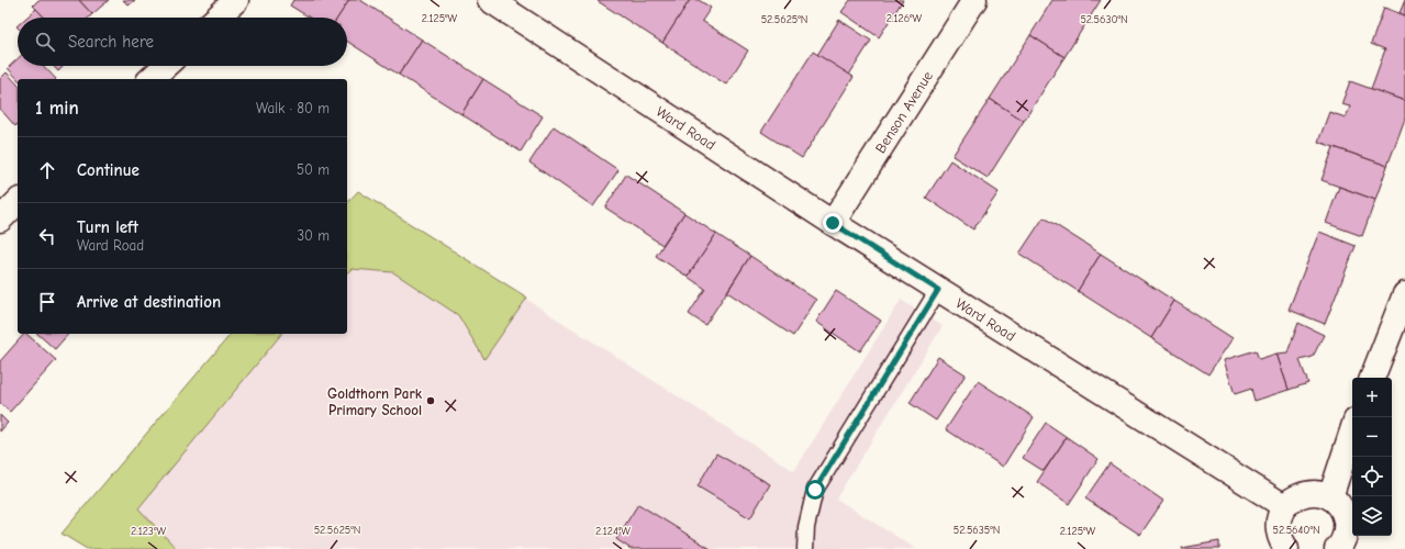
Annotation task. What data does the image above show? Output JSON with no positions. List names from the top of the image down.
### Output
{
  "streets": {
    "street": ["Benson Avenue", "Ward Road"]
  },
  "crossings": [
    ["Benson Avenue", "Ward Road"]
  ],
  "places": ["Goldthorn Park Primary School"],
  "page": {
    "search": "Search here",
    "heading": ["1 min", "Walk · 80 m"],
    "list": [
      ["Continue", "50 m"],
      ["Turn left", "Ward Road", "30 m"],
      "Arrive at destination"
    ],
    "map_buttons": ["+", "−"]
  },
  "coordinates": [
    "2.125°W",
    "2.126°W",
    "52.5625°N",
    "52.5630°N",
    "52.5635°N",
    "52.5640°N",
    "2.123°W",
    "2.124°W"
  ]
}
